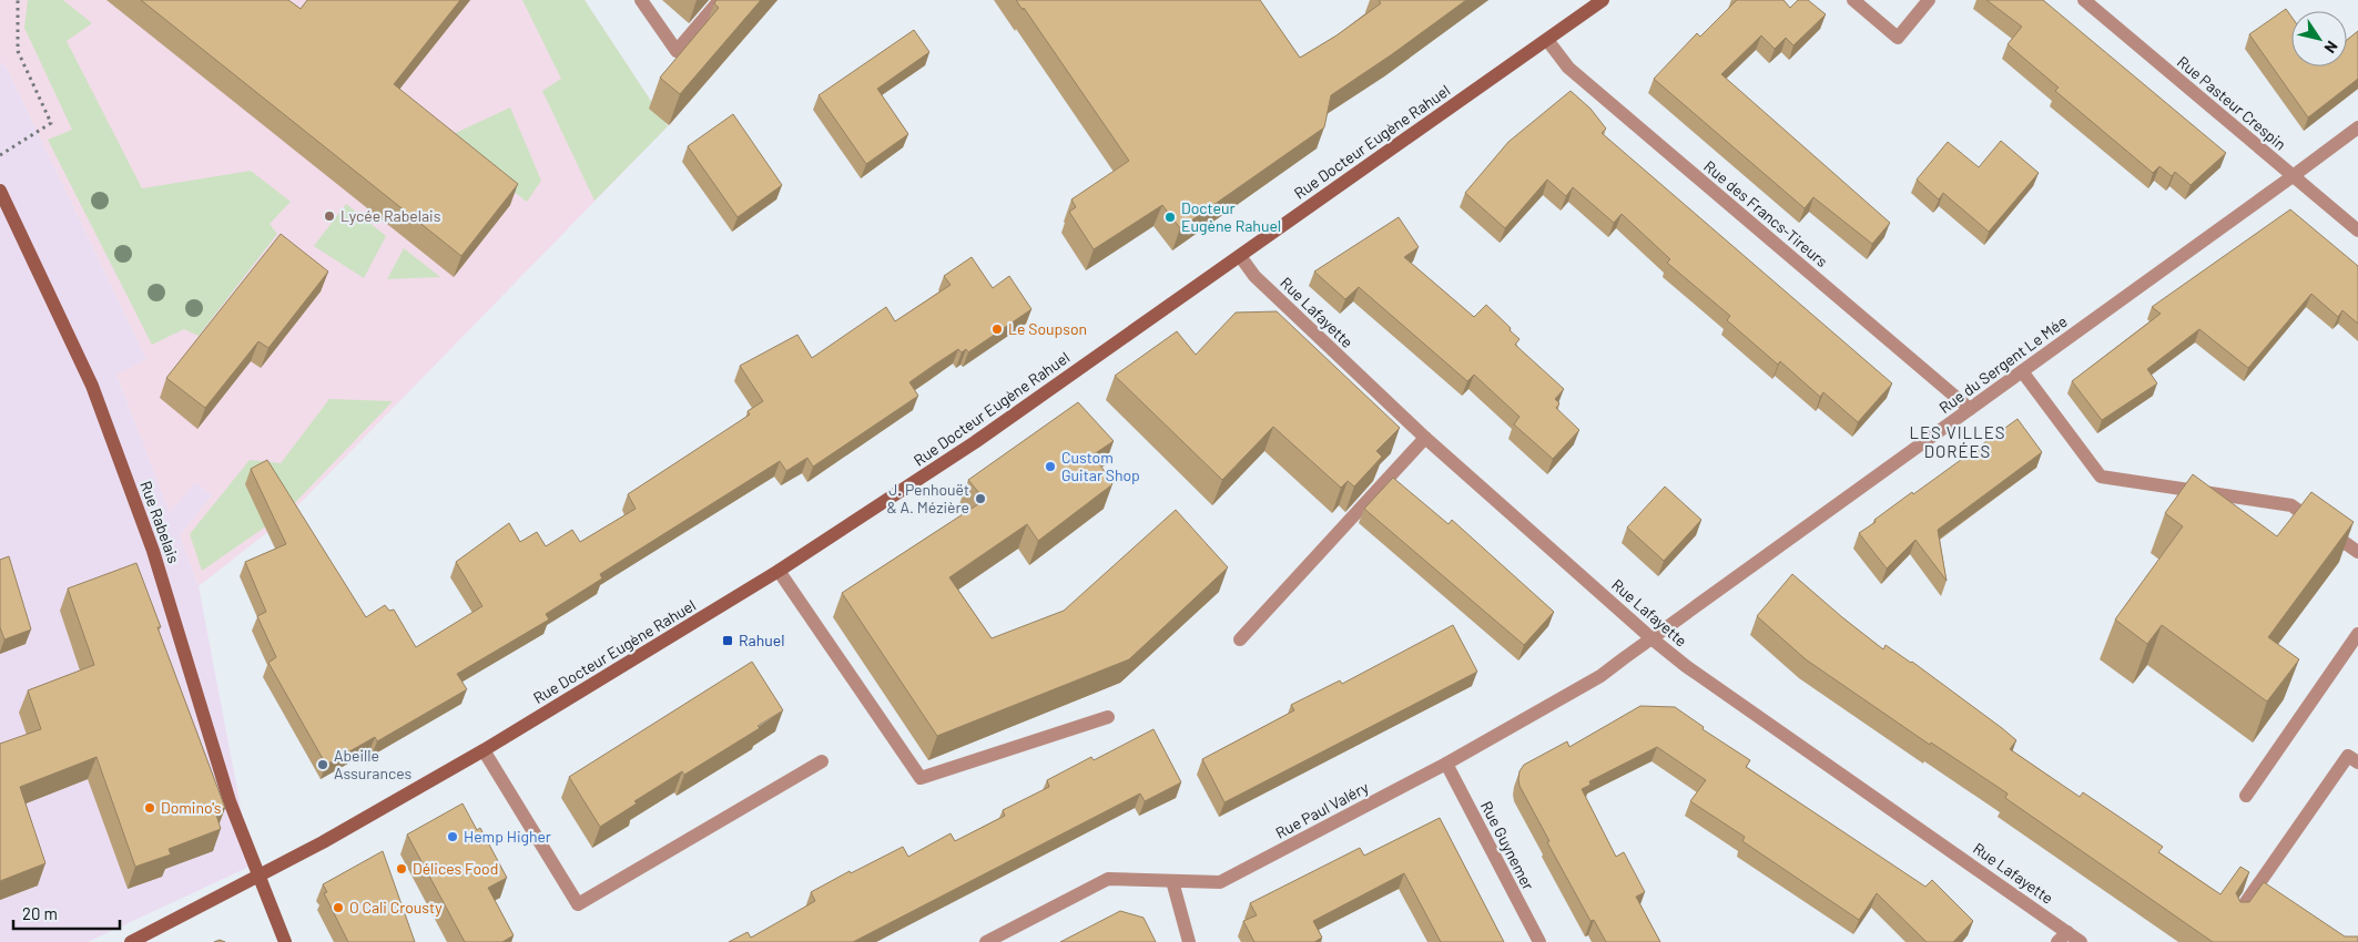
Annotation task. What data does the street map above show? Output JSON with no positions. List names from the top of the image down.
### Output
{
  "streets": {
    "main road": ["Rue Docteur Eugène Rahuel", "Rue Rabelais"],
    "street": [
      "Rue Pasteur Crespin",
      "Rue des Francs-Tireurs",
      "Rue Lafayette",
      "Rue du Sergent Le Mée",
      "Rue Paul Valéry",
      "Rue Guynemer"
    ]
  },
  "crossings": [
    ["Rue Pasteur Crespin", "Rue du Sergent Le Mée"],
    ["Rue Docteur Eugène Rahuel", "Rue des Francs-Tireurs"],
    ["Rue Docteur Eugène Rahuel", "Rue Lafayette"],
    ["Rue Docteur Eugène Rahuel", "Rue Rabelais"],
    ["Rue des Francs-Tireurs", "Rue du Sergent Le Mée"],
    ["Rue Lafayette", "Rue du Sergent Le Mée"],
    ["Rue Lafayette", "Rue Paul Valéry"],
    ["Rue du Sergent Le Mée", "Rue Paul Valéry"],
    ["Rue Paul Valéry", "Rue Guynemer"]
  ],
  "districts": ["LES VILLES DORÉES"],
  "places": {
    "other": [
      "Lycée Rabelais",
      "Docteur Eugène Rahuel",
      "Le Soupson",
      "Custom Guitar Shop",
      "J. Penhouët & A. Mézière",
      "Abeille Assurances",
      "Domino's",
      "Hemp Higher",
      "Délices Food",
      "O Cali Crousty"
    ],
    "transit": ["Rahuel"]
  },
  "scale_bar": "20 m",
  "north": "bottom right"
}
